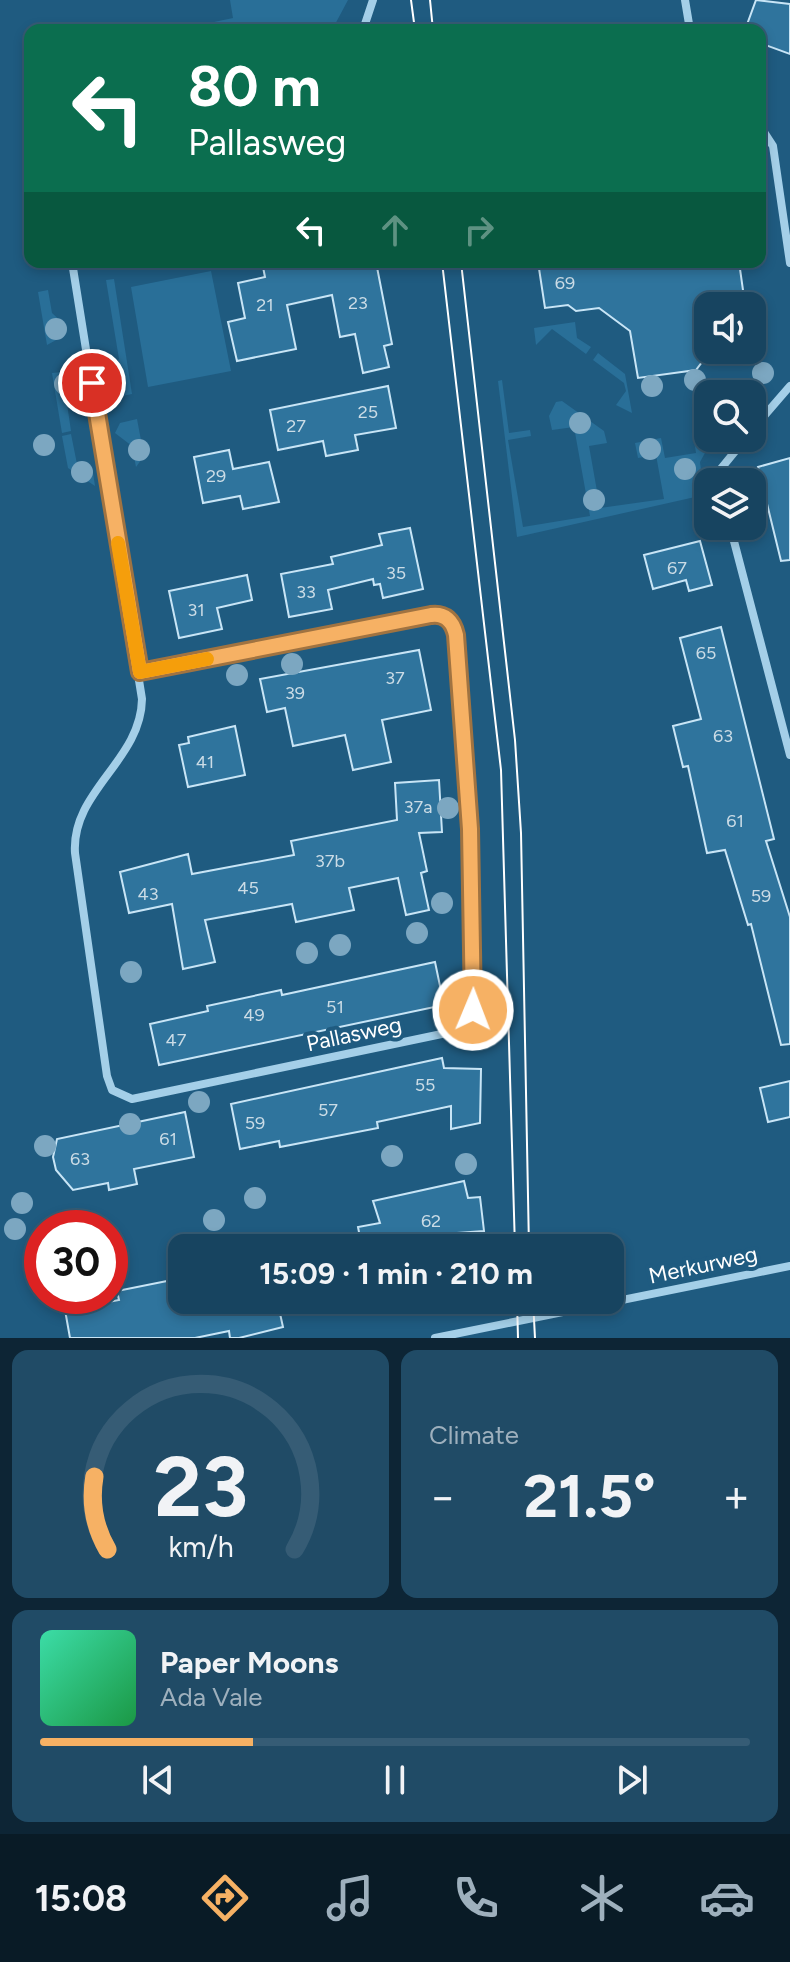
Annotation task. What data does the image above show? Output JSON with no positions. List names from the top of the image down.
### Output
{
  "streets": {
    "street": ["Pallasweg", "Merkurweg"]
  },
  "house_numbers": [
    "69",
    "23",
    "21",
    "25",
    "27",
    "29",
    "67",
    "35",
    "33",
    "31",
    "65",
    "37",
    "39",
    "63",
    "41",
    "37a",
    "61",
    "37b",
    "45",
    "43",
    "59",
    "51",
    "49",
    "47",
    "55",
    "57",
    "59",
    "61",
    "63",
    "62"
  ],
  "page": {
    "turn": ["80 m", "Pallasweg"],
    "limit": "30",
    "trip": "15:09 · 1 min · 210 m",
    "tile": "Climate",
    "heat": ["−", "21.5°", "+"],
    "song": ["Paper Moons", "Ada Vale"],
    "tabs": "15:08",
    "gauge": ["23", "km/h"]
  }
}
